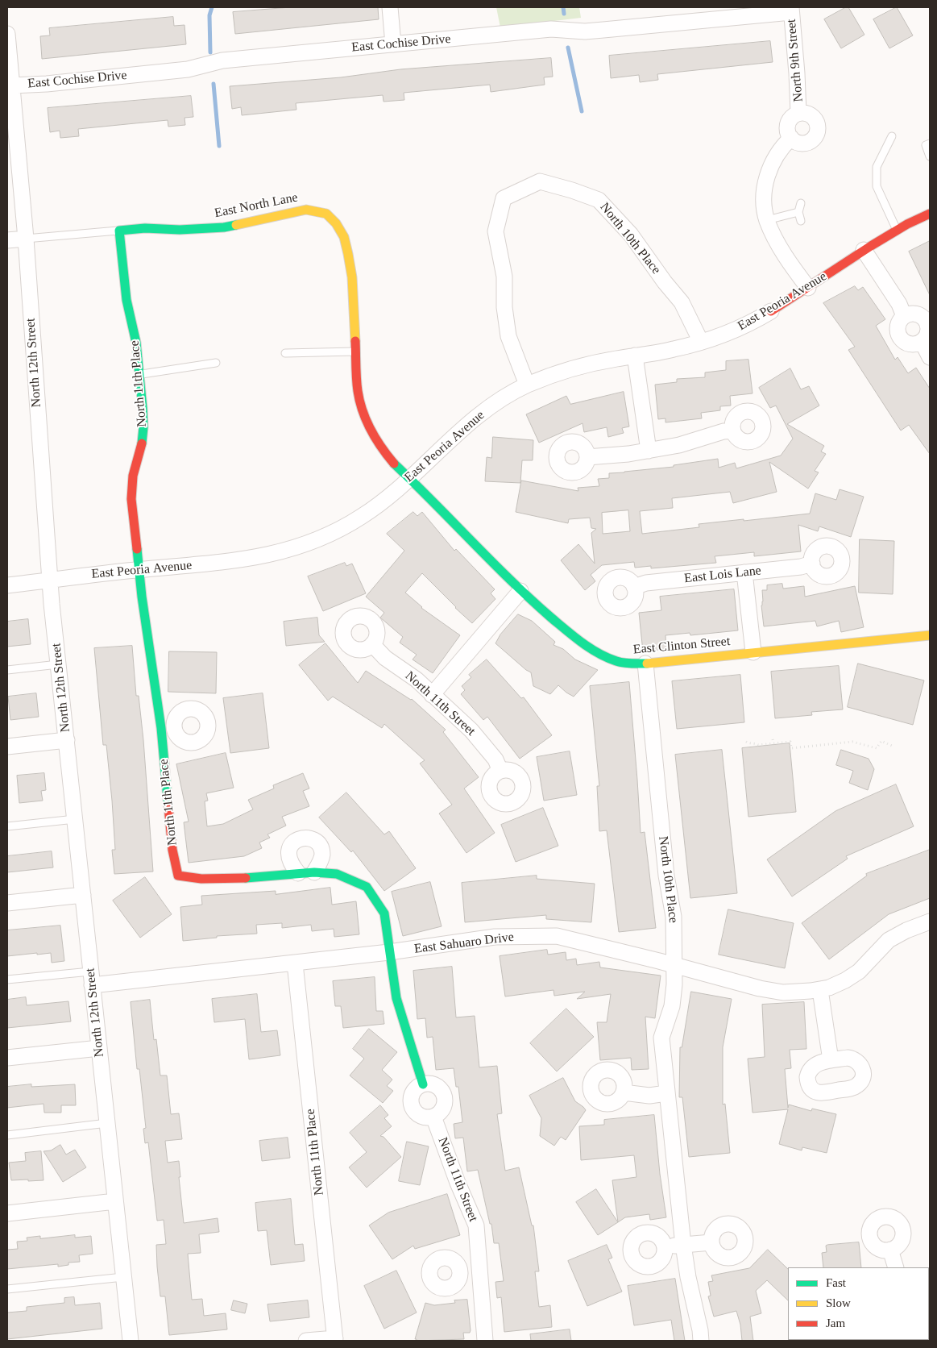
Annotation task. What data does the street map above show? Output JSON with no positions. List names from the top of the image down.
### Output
{
  "streets": {
    "street": [
      "East Cochise Drive",
      "North 9th Street",
      "East North Lane",
      "North 10th Place",
      "East Peoria Avenue",
      "North 12th Street",
      "North 11th Place",
      "East Lois Lane",
      "East Clinton Street",
      "North 11th Street",
      "East Sahuaro Drive"
    ]
  },
  "crossings": [
    ["East Cochise Drive", "North 9th Street"],
    ["East Cochise Drive", "North 12th Street"],
    ["East North Lane", "East Peoria Avenue"],
    ["East North Lane", "North 12th Street"],
    ["East North Lane", "North 11th Place"],
    ["East North Lane", "East Clinton Street"],
    ["North 10th Place", "East Peoria Avenue"],
    ["North 10th Place", "East Clinton Street"],
    ["North 10th Place", "East Sahuaro Drive"],
    ["East Peoria Avenue", "North 12th Street"],
    ["East Peoria Avenue", "North 11th Place"],
    ["East Peoria Avenue", "East Clinton Street"],
    ["North 12th Street", "East Sahuaro Drive"],
    ["North 11th Place", "East Sahuaro Drive"]
  ],
  "legend": ["Fast", "Slow", "Jam"]
}
